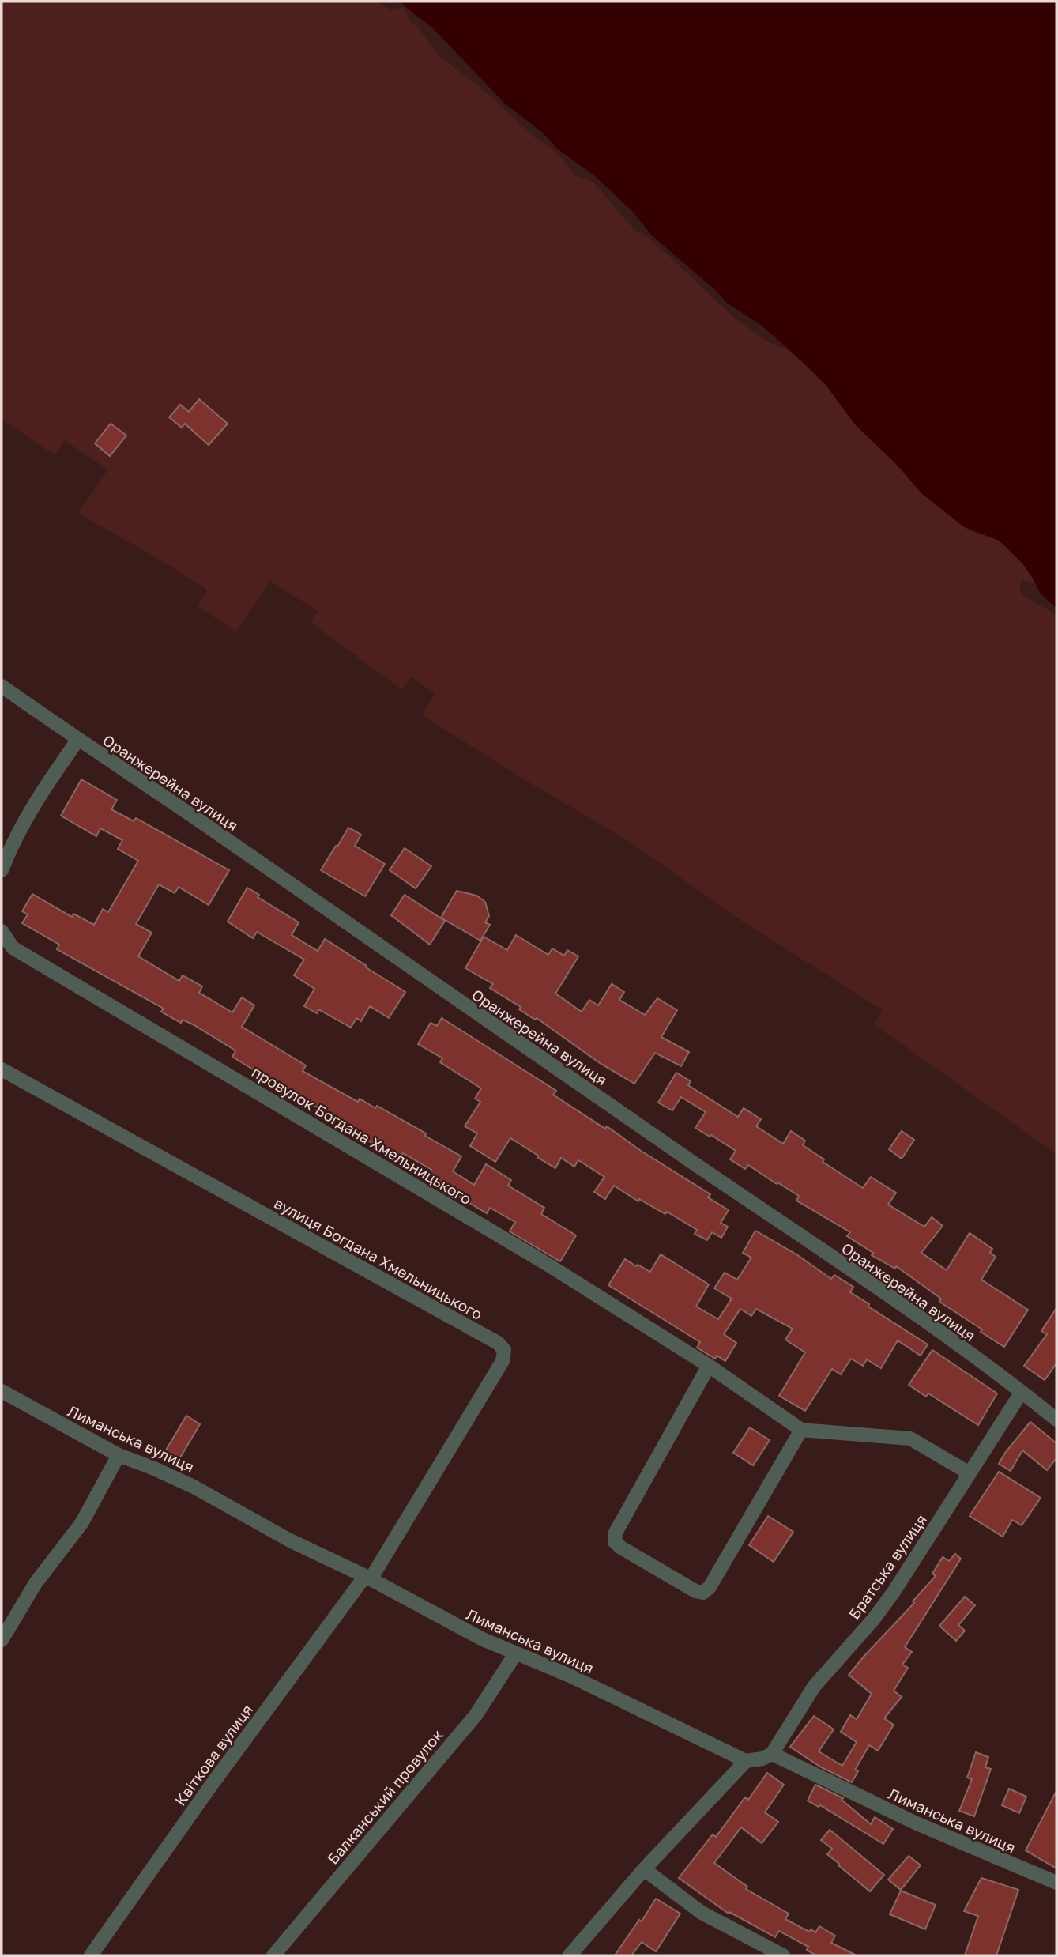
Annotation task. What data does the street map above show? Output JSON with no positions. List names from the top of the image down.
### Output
{
  "streets": {
    "street": [
      "Оранжерейна вулиця",
      "провулок Богдана Хмельницького",
      "вулиця Богдана Хмельницького",
      "Лиманська вулиця",
      "Братська вулиця",
      "Квіткова вулиця",
      "Балканський провулок"
    ]
  },
  "crossings": [
    ["Оранжерейна вулиця", "Братська вулиця"],
    ["вулиця Богдана Хмельницького", "Лиманська вулиця"],
    ["вулиця Богдана Хмельницького", "Квіткова вулиця"],
    ["Лиманська вулиця", "Братська вулиця"],
    ["Лиманська вулиця", "Квіткова вулиця"],
    ["Лиманська вулиця", "Балканський провулок"]
  ]
}
